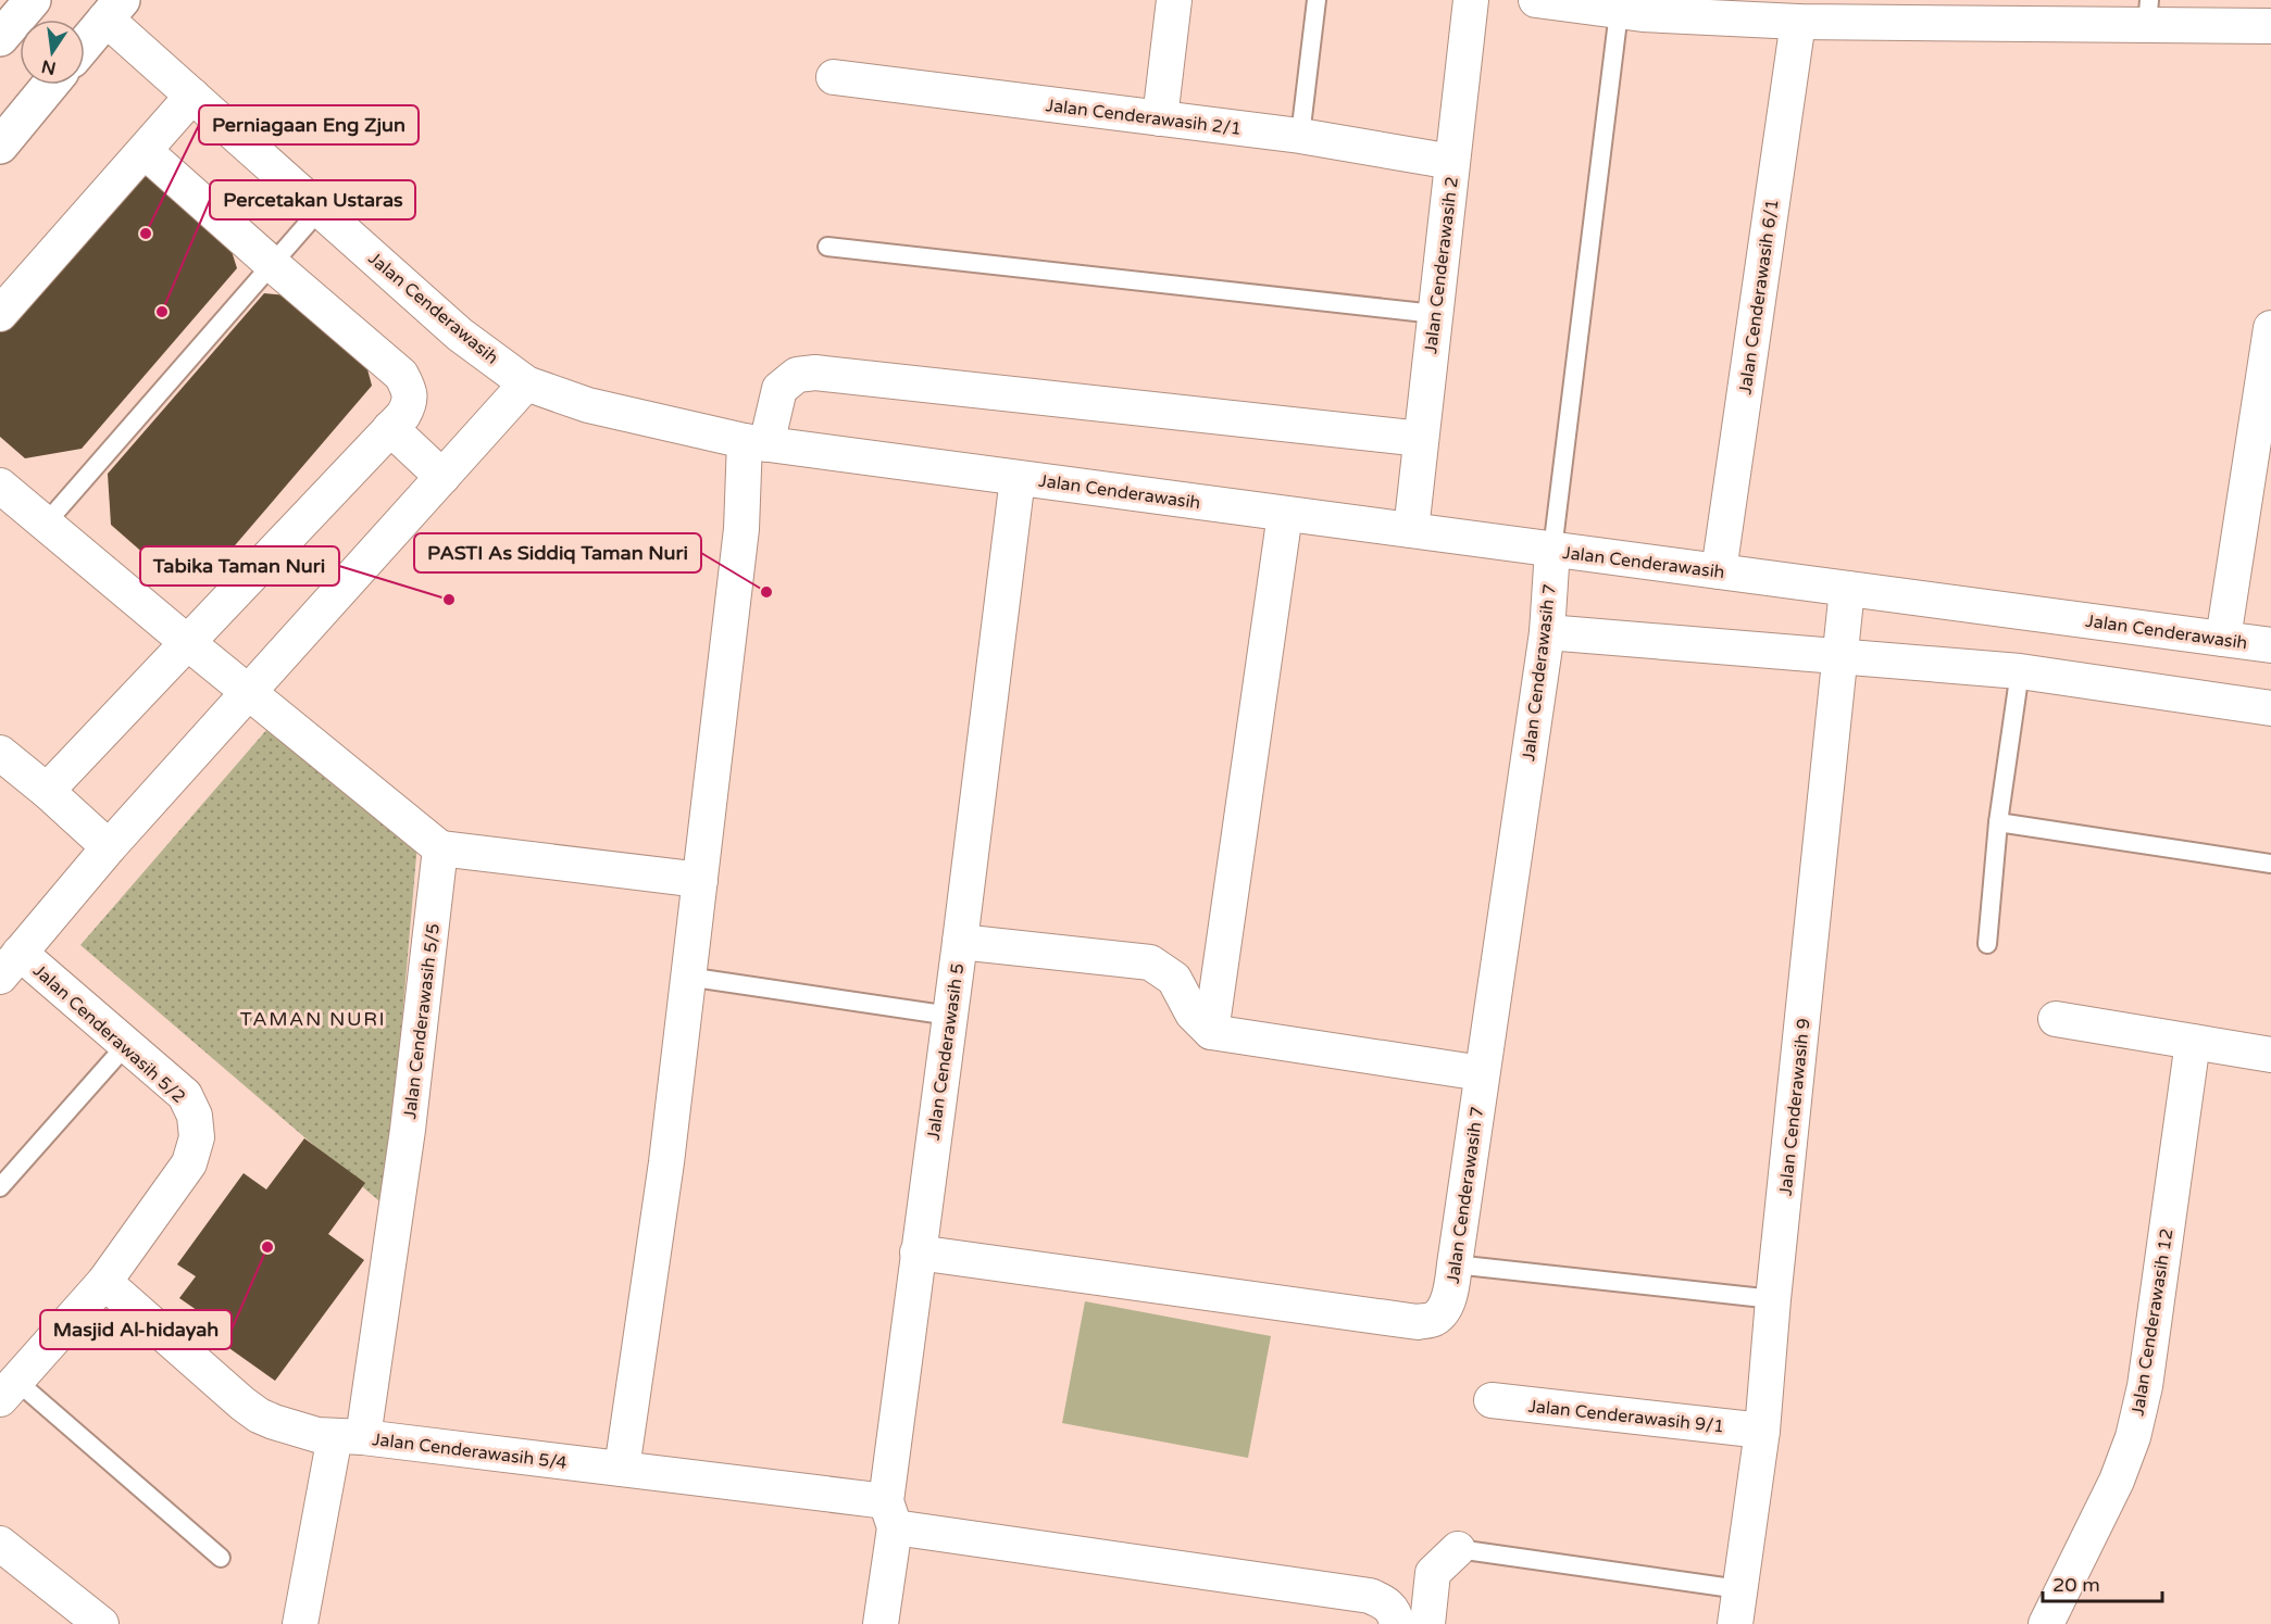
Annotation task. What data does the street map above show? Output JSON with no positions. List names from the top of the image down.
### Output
{
  "streets": {
    "street": [
      "Jalan Cenderawasih 2/1",
      "Jalan Cenderawasih 2",
      "Jalan Cenderawasih 6/1",
      "Jalan Cenderawasih",
      "Jalan Cenderawasih 7",
      "Jalan Cenderawasih 5/5",
      "Jalan Cenderawasih 5/2",
      "Jalan Cenderawasih 5",
      "Jalan Cenderawasih 9",
      "Jalan Cenderawasih 12",
      "Jalan Cenderawasih 9/1",
      "Jalan Cenderawasih 5/4"
    ]
  },
  "crossings": [
    ["Jalan Cenderawasih 2/1", "Jalan Cenderawasih 2"],
    ["Jalan Cenderawasih 2", "Jalan Cenderawasih"],
    ["Jalan Cenderawasih 6/1", "Jalan Cenderawasih"],
    ["Jalan Cenderawasih", "Jalan Cenderawasih 7"],
    ["Jalan Cenderawasih", "Jalan Cenderawasih 5"],
    ["Jalan Cenderawasih", "Jalan Cenderawasih 9"],
    ["Jalan Cenderawasih 7", "Jalan Cenderawasih 5"],
    ["Jalan Cenderawasih 5/5", "Jalan Cenderawasih 5/4"],
    ["Jalan Cenderawasih 5/2", "Jalan Cenderawasih 5/4"],
    ["Jalan Cenderawasih 5", "Jalan Cenderawasih 5/4"],
    ["Jalan Cenderawasih 9", "Jalan Cenderawasih 9/1"]
  ],
  "districts": ["TAMAN NURI"],
  "places": [
    "Perniagaan Eng Zjun",
    "Percetakan Ustaras",
    "PASTI As Siddiq Taman Nuri",
    "Tabika Taman Nuri",
    "Masjid Al-hidayah"
  ],
  "scale_bar": "20 m",
  "north": "bottom"
}
